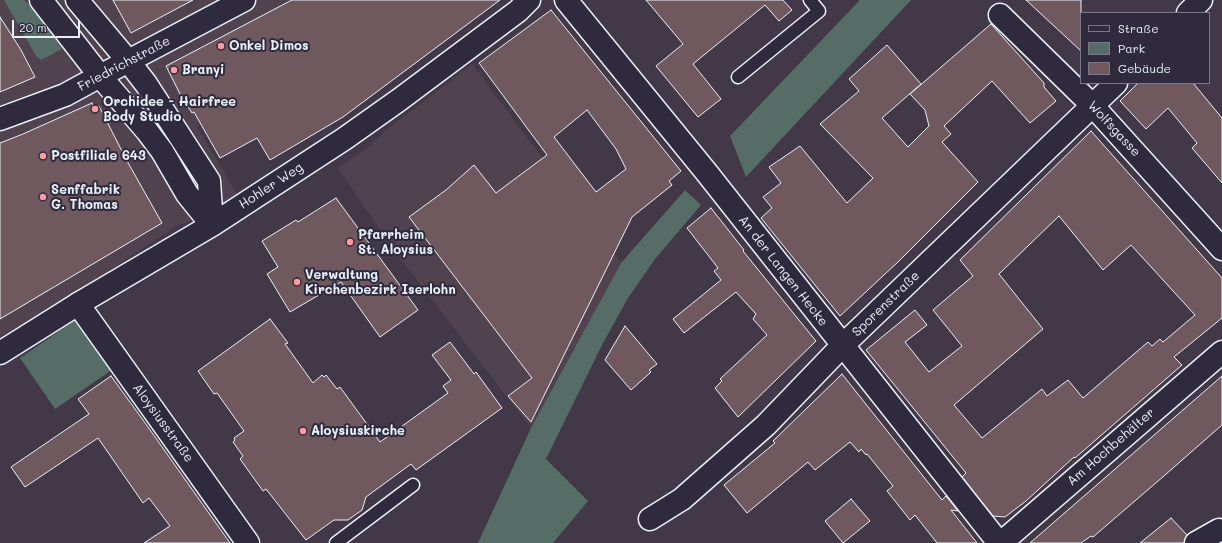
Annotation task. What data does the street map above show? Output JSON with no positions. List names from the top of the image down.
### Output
{
  "streets": {
    "street": [
      "Friedrichstraße",
      "Wolfsgasse",
      "Hohler Weg",
      "An der Langen Hecke",
      "Sporenstraße",
      "Aloysiusstraße",
      "Am Hochbehälter"
    ]
  },
  "crossings": [
    ["Wolfsgasse", "Sporenstraße"],
    ["Hohler Weg", "Aloysiusstraße"],
    ["An der Langen Hecke", "Sporenstraße"],
    ["An der Langen Hecke", "Am Hochbehälter"]
  ],
  "places": [
    "Onkel Dimos",
    "Branyi",
    "Orchidee - Hairfree Body Studio",
    "Postfiliale 643",
    "Senffabrik G. Thomas",
    "Pfarrheim St. Aloysius",
    "Verwaltung Kirchenbezirk Iserlohn",
    "Aloysiuskirche"
  ],
  "legend": ["Straße", "Park", "Gebäude"],
  "scale_bar": "20 m"
}
